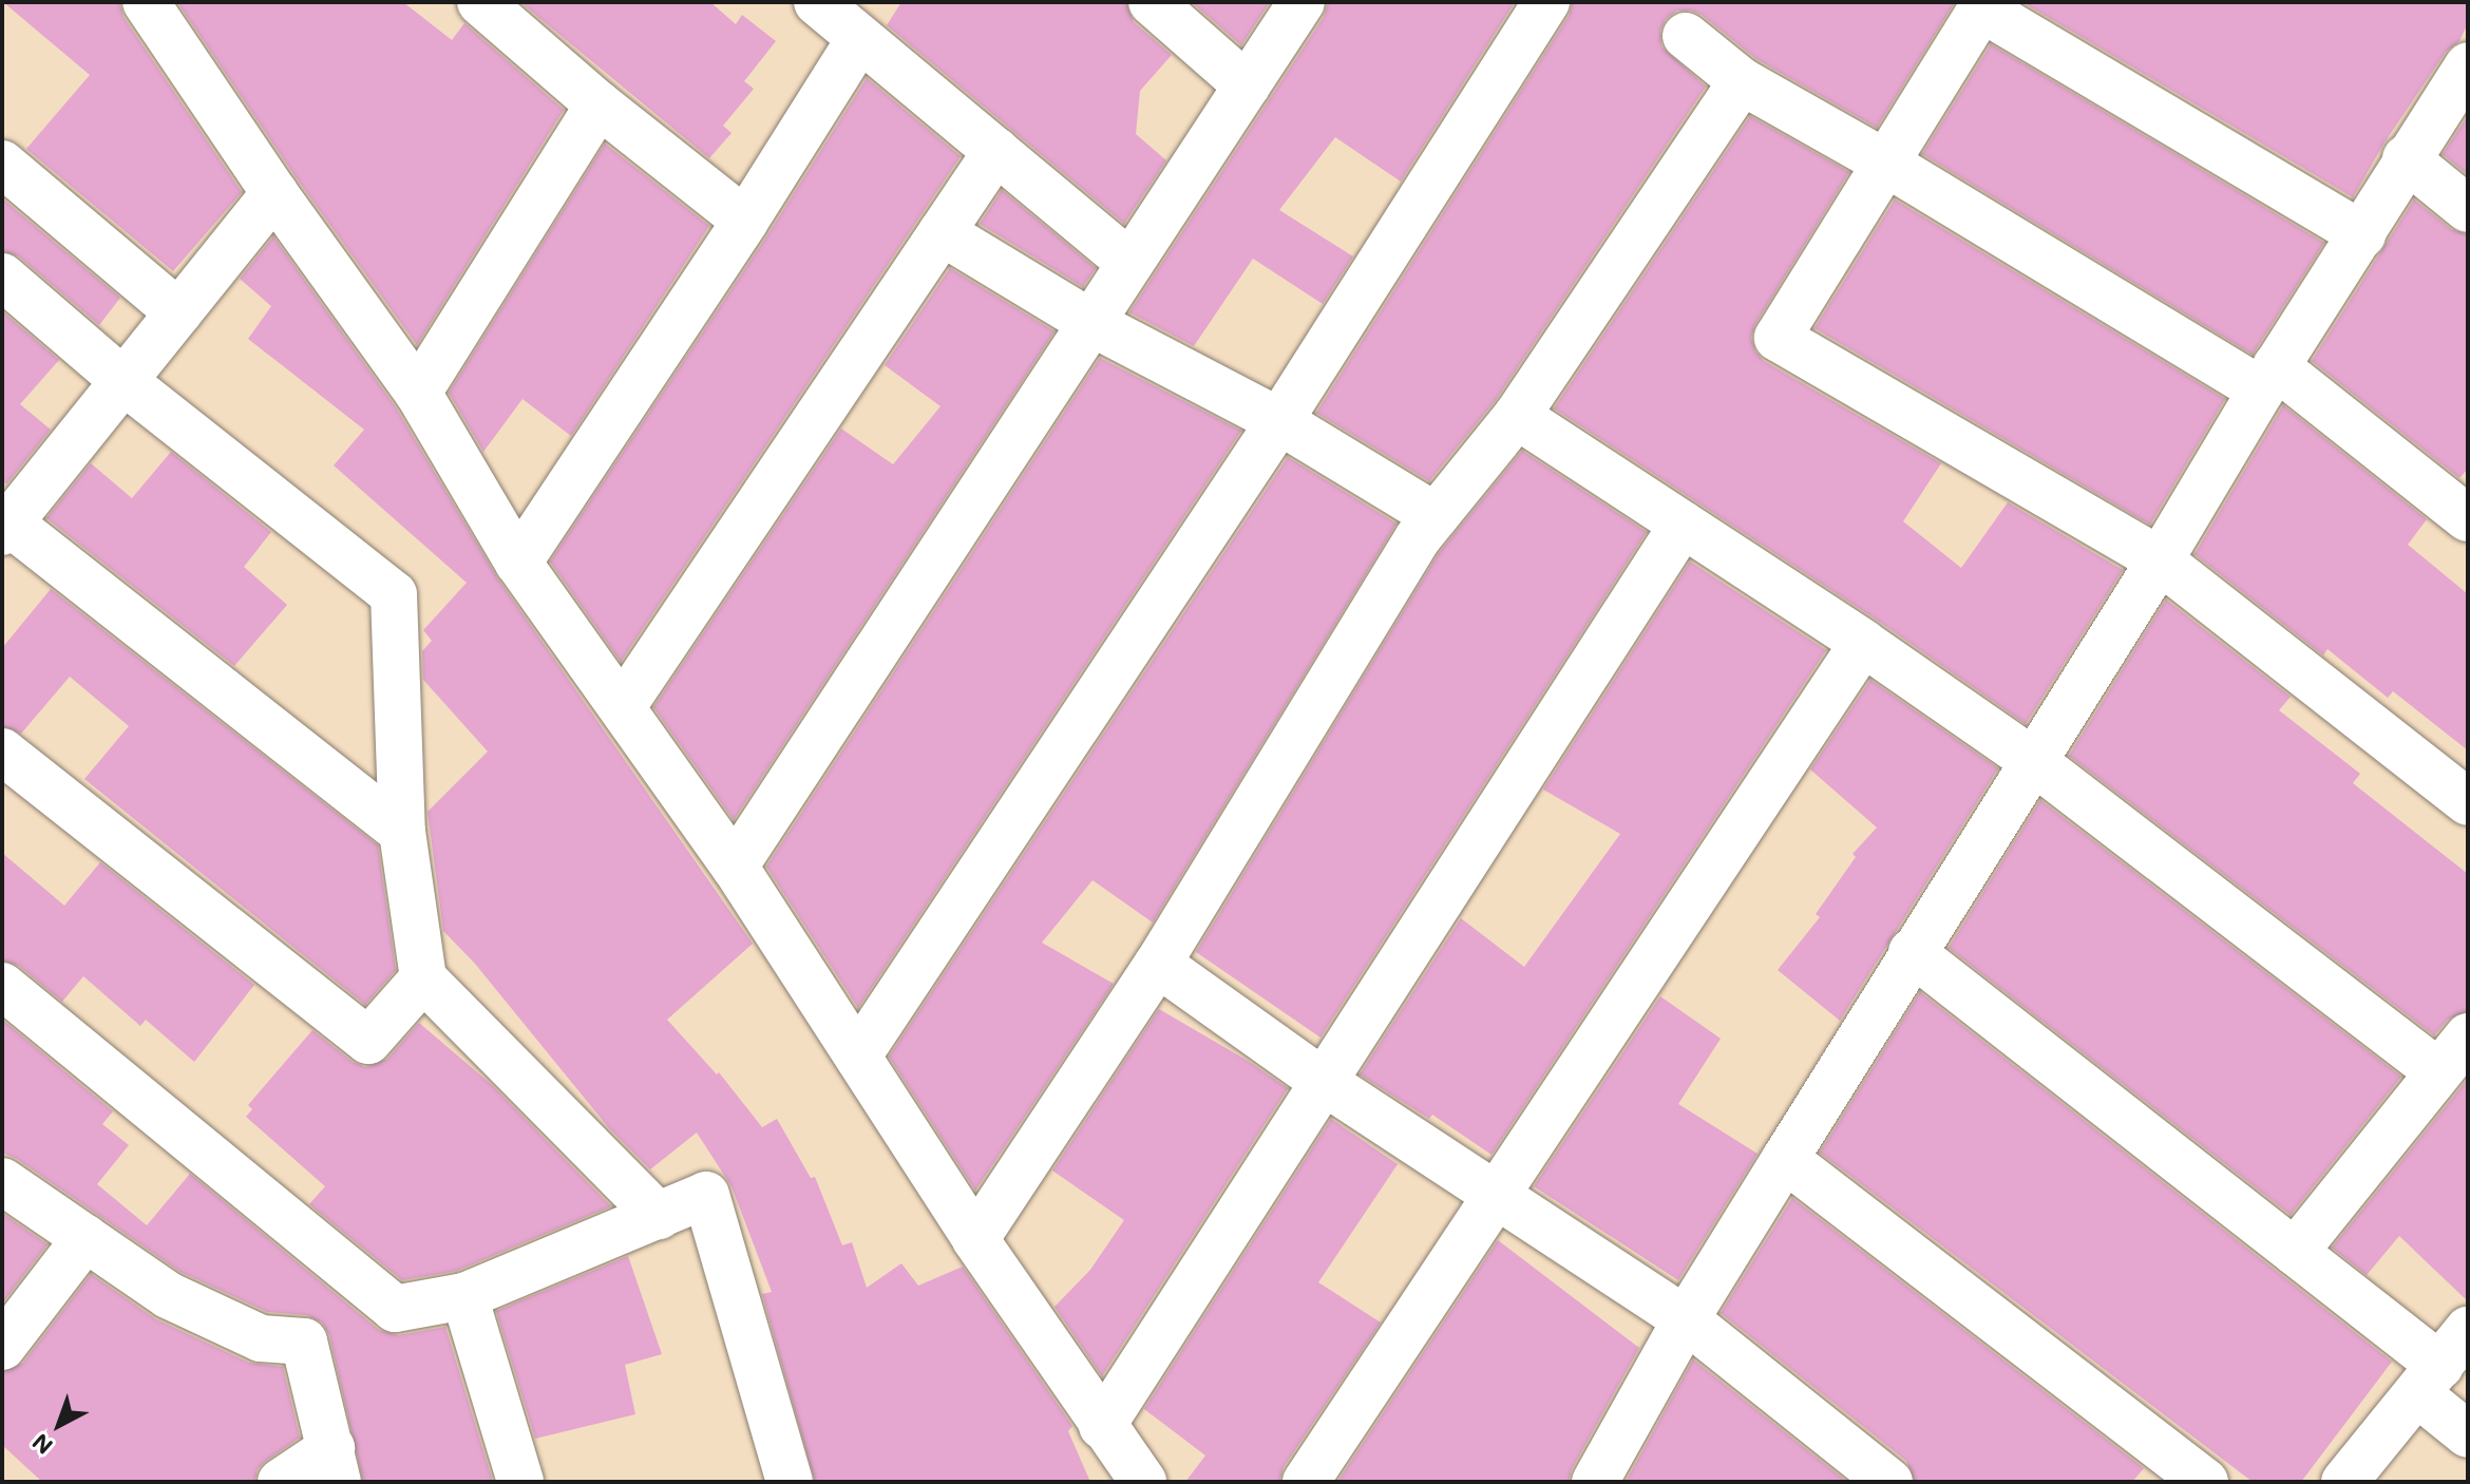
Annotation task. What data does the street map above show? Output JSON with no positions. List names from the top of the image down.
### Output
{
  "north": "bottom left"
}
